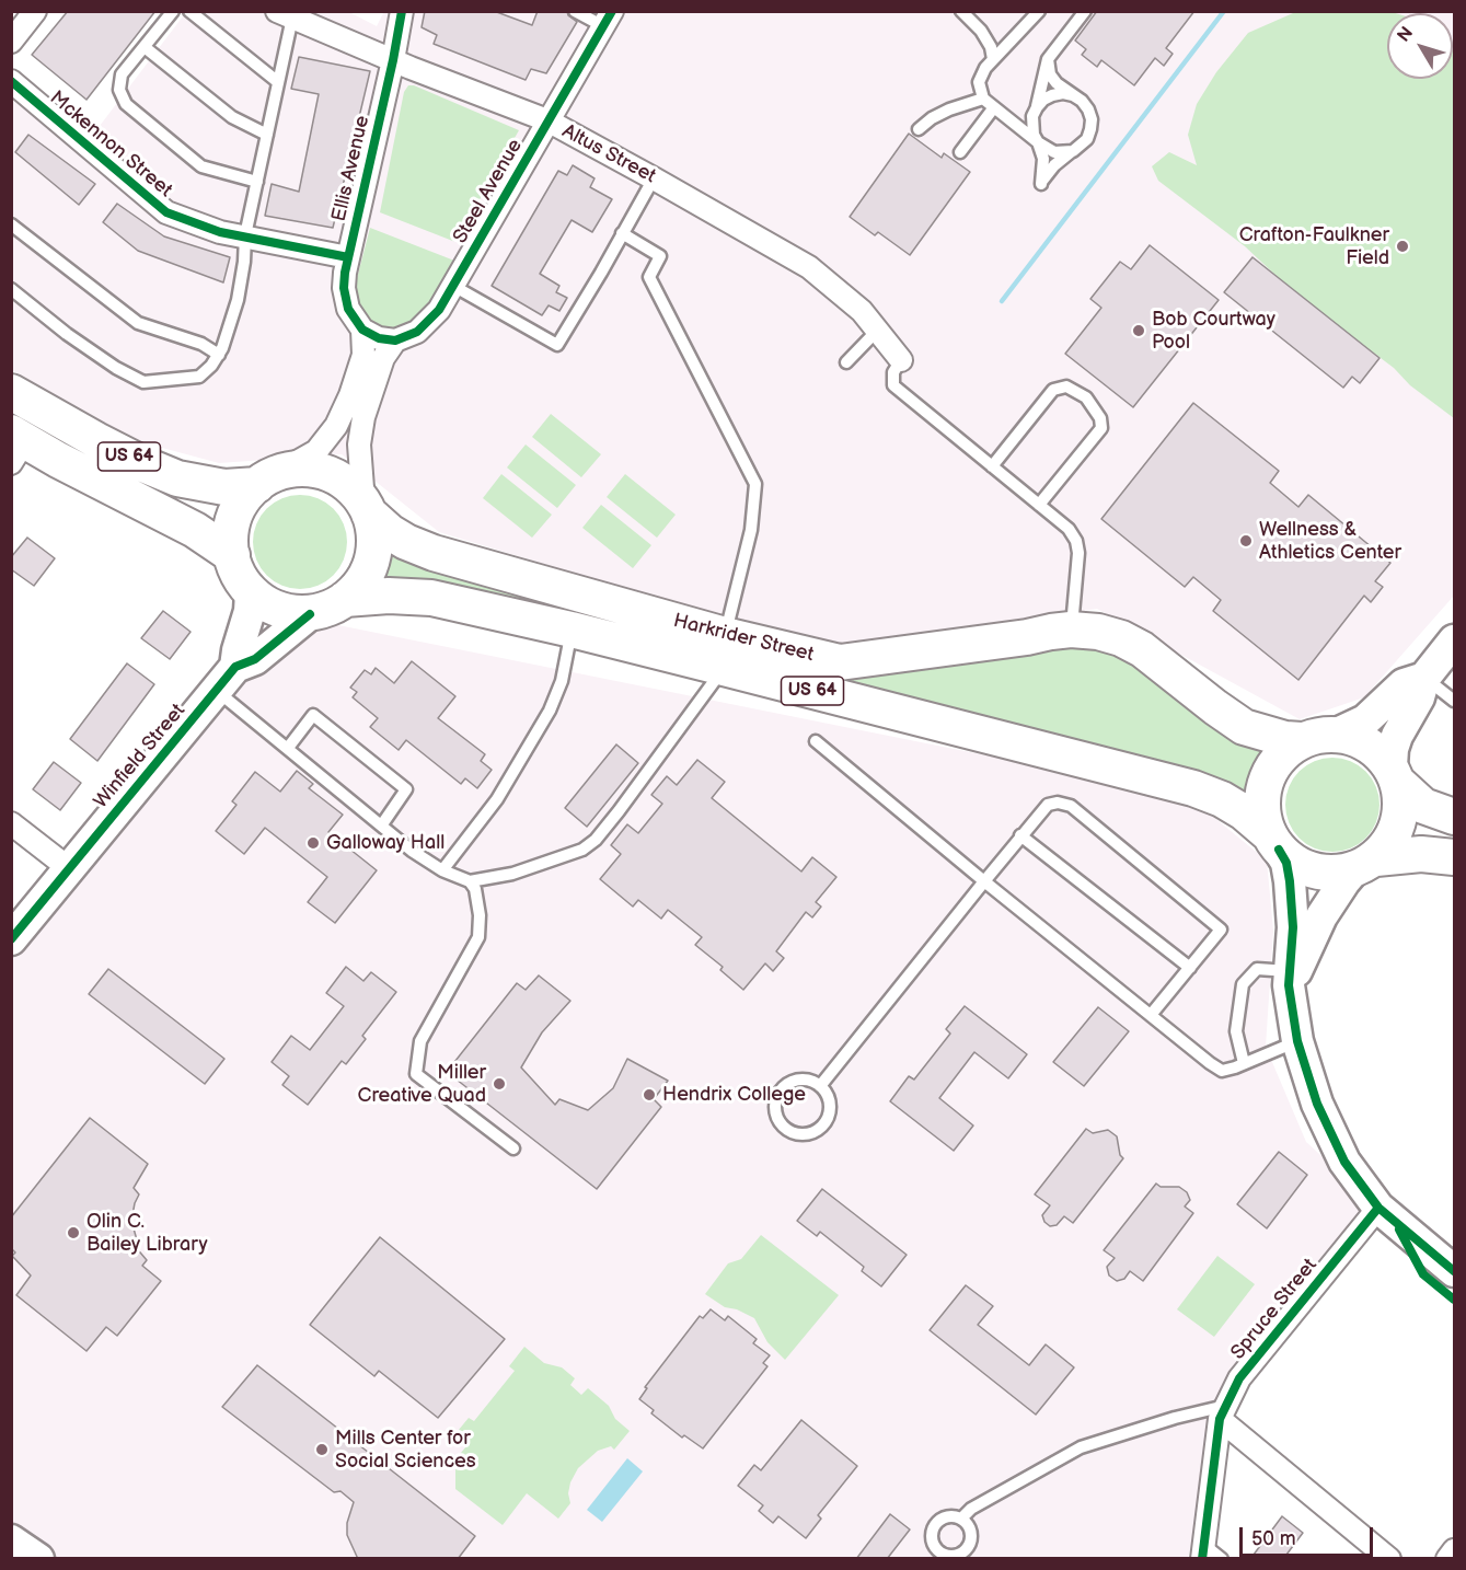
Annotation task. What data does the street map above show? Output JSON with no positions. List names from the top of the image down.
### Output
{
  "streets": {
    "main road": ["US 64", "Harkrider Street"],
    "street": [
      "Mckennon Street",
      "Altus Street",
      "Ellis Avenue",
      "Steel Avenue",
      "Winfield Street",
      "Spruce Street"
    ]
  },
  "crossings": [
    ["Mckennon Street", "Ellis Avenue"],
    ["Altus Street", "Ellis Avenue"],
    ["Altus Street", "Steel Avenue"],
    ["US 64", "Harkrider Street"],
    ["US 64", "Winfield Street"],
    ["Harkrider Street", "Winfield Street"]
  ],
  "places": [
    "Crafton-Faulkner Field",
    "Bob Courtway Pool",
    "Wellness & Athletics Center",
    "Galloway Hall",
    "Miller Creative Quad",
    "Hendrix College",
    "Olin C. Bailey Library",
    "Mills Center for Social Sciences"
  ],
  "scale_bar": "50 m",
  "north": "top left"
}
